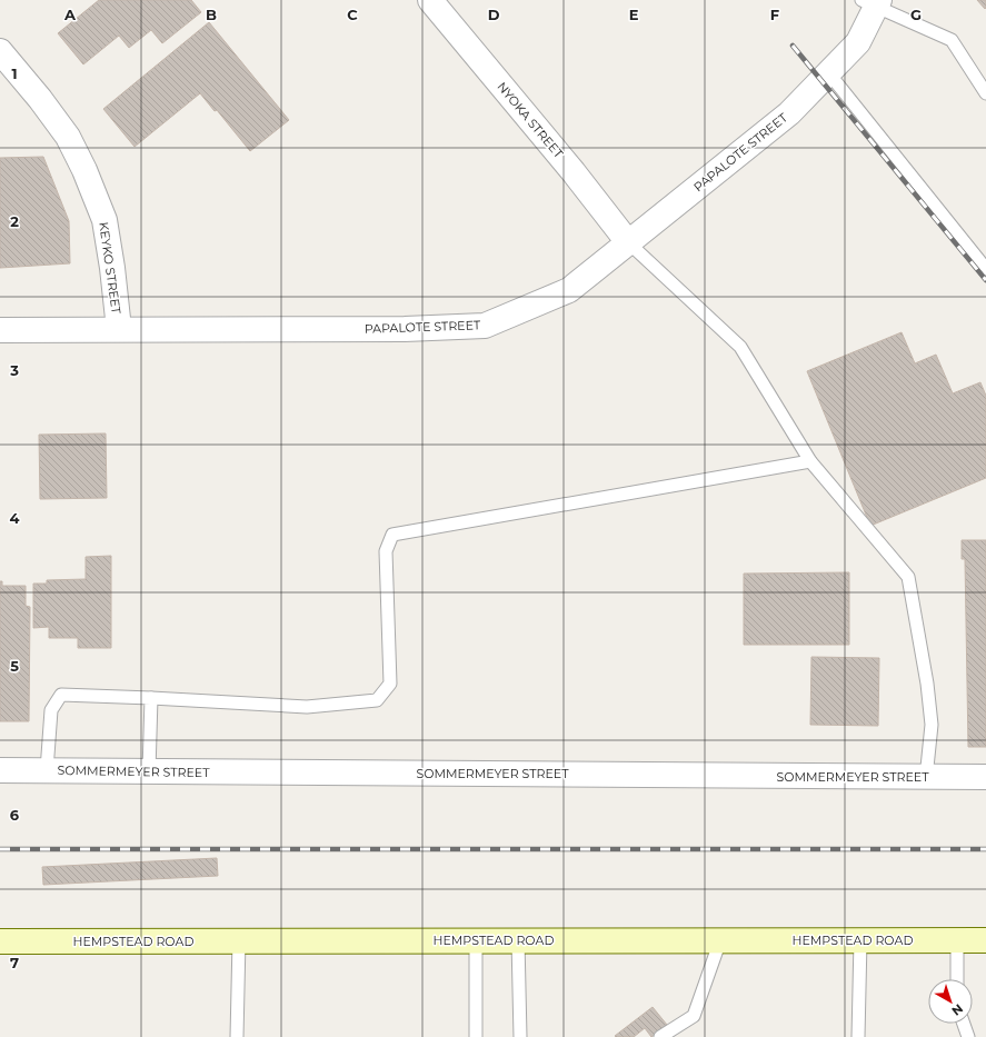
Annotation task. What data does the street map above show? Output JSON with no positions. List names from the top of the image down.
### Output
{
  "streets": {
    "main road": ["HEMPSTEAD ROAD"],
    "street": [
      "NYOKA STREET",
      "PAPALOTE STREET",
      "KEYKO STREET",
      "SOMMERMEYER STREET"
    ]
  },
  "crossings": [
    ["NYOKA STREET", "PAPALOTE STREET"],
    ["PAPALOTE STREET", "KEYKO STREET"]
  ],
  "north": "bottom right",
  "grid": {
    "columns": [
      "A",
      "B",
      "C",
      "D",
      "E",
      "F",
      "G"
    ],
    "rows": [
      "1",
      "2",
      "3",
      "4",
      "5",
      "6",
      "7"
    ]
  }
}
